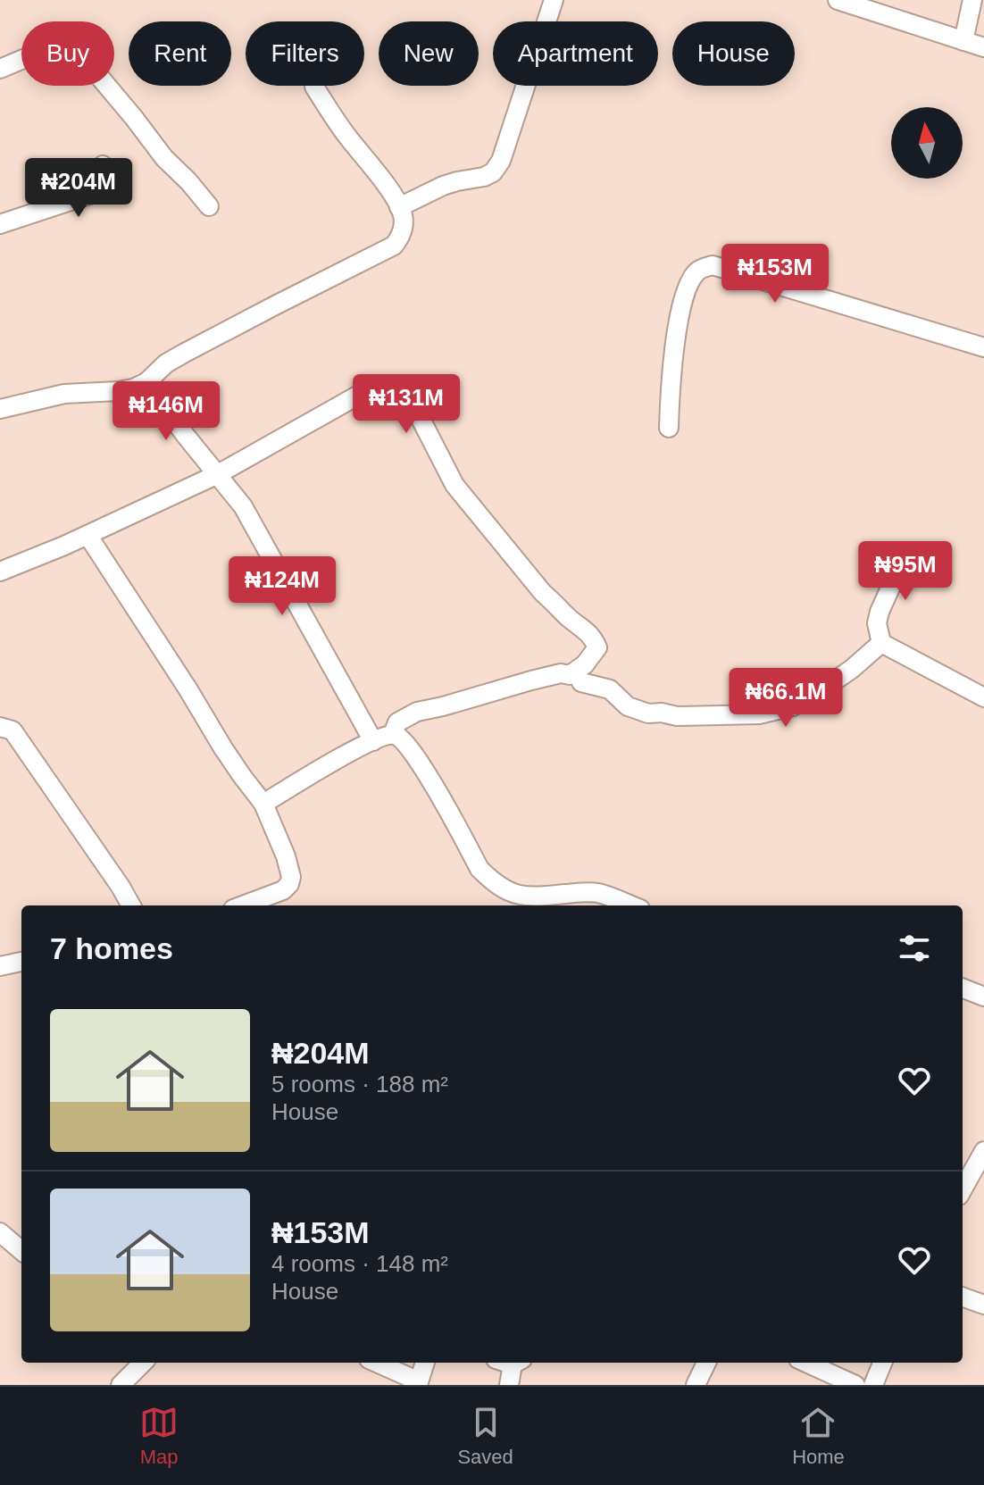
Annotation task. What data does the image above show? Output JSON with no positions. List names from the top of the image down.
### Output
{
  "north": "top",
  "page": {
    "chip": [
      "Buy",
      "Rent",
      "Filters",
      "New",
      "Apartment",
      "House"
    ],
    "price": [
      "₦204M",
      "₦153M",
      "₦131M",
      "₦146M",
      "₦95M",
      "₦124M",
      "₦66.1M"
    ],
    "heading": "7 homes",
    "list": [
      {
        "name": "₦204M",
        "note": "5 rooms · 188 m² · House"
      },
      {
        "name": "₦153M",
        "note": "4 rooms · 148 m² · House"
      }
    ],
    "tabs": ["Map", "Saved", "Home"]
  }
}
